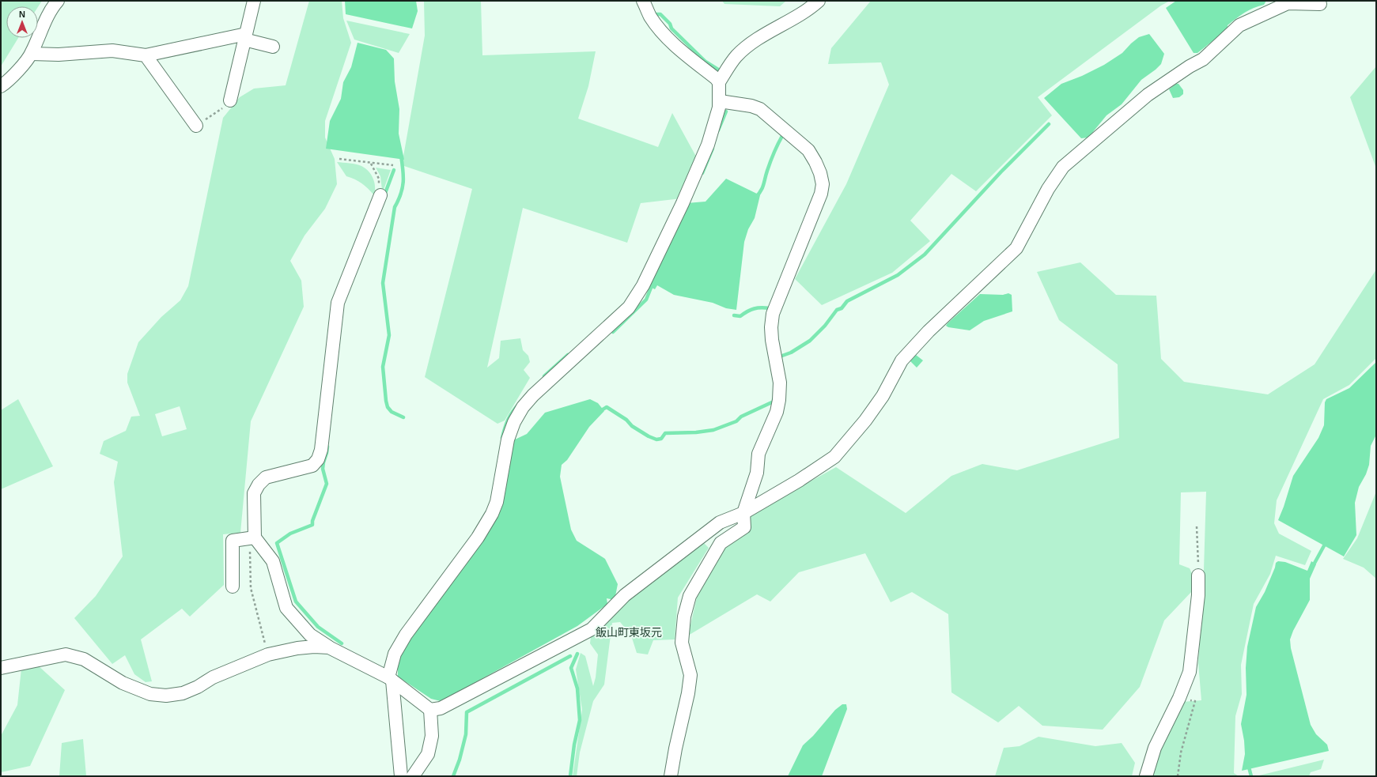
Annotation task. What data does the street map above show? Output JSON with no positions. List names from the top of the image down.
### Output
{
  "districts": ["飯山町東坂元"],
  "north": "top"
}
